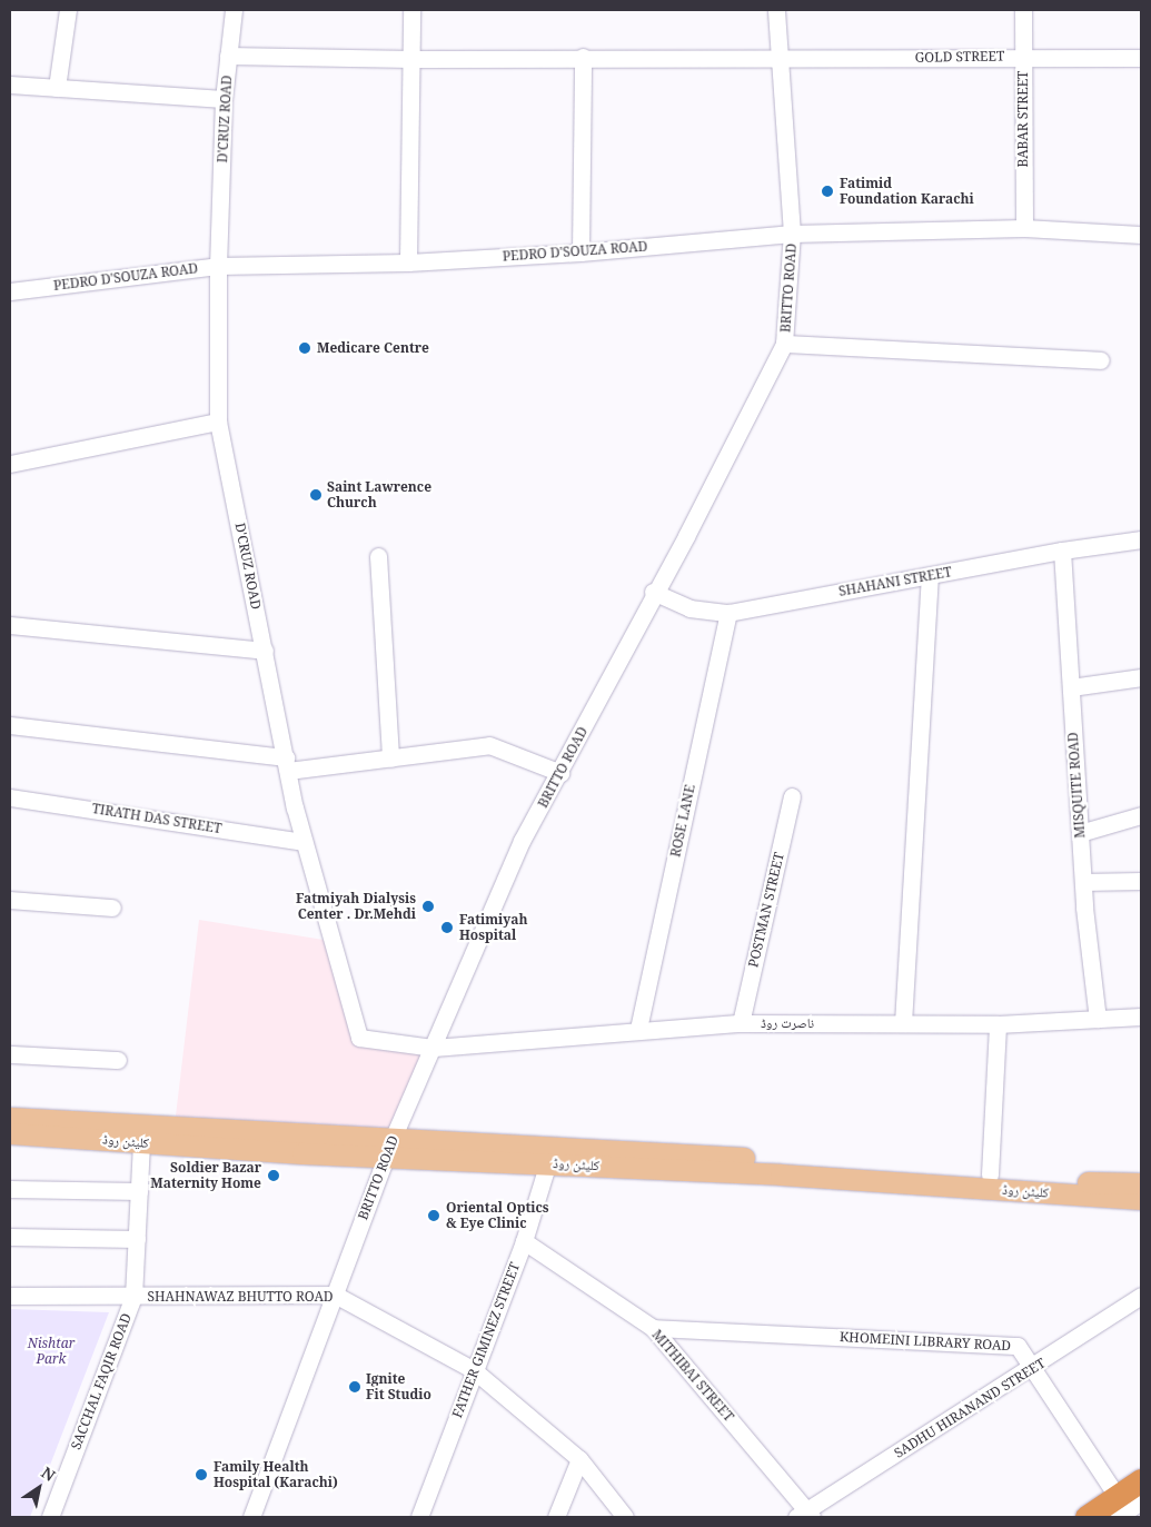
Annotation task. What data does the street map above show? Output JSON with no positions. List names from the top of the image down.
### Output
{
  "streets": {
    "main road": ["کلیٹن روڈ"],
    "street": [
      "GOLD STREET",
      "D'CRUZ ROAD",
      "BABAR STREET",
      "PEDRO D'SOUZA ROAD",
      "BRITTO ROAD",
      "SHAHANI STREET",
      "MISQUITE ROAD",
      "TIRATH DAS STREET",
      "ROSE LANE",
      "POSTMAN STREET",
      "ناصرت روڈ",
      "SHAHNAWAZ BHUTTO ROAD",
      "FATHER GIMINEZ STREET",
      "KHOMEINI LIBRARY ROAD",
      "MITHIBAI STREET",
      "SACCHAL FAQIR ROAD",
      "SADHU HIRANAND STREET"
    ]
  },
  "crossings": [
    ["GOLD STREET", "D'CRUZ ROAD"],
    ["GOLD STREET", "BABAR STREET"],
    ["GOLD STREET", "BRITTO ROAD"],
    ["D'CRUZ ROAD", "PEDRO D'SOUZA ROAD"],
    ["D'CRUZ ROAD", "BRITTO ROAD"],
    ["D'CRUZ ROAD", "TIRATH DAS STREET"],
    ["D'CRUZ ROAD", "ناصرت روڈ"],
    ["BABAR STREET", "PEDRO D'SOUZA ROAD"],
    ["PEDRO D'SOUZA ROAD", "BRITTO ROAD"],
    ["BRITTO ROAD", "SHAHANI STREET"],
    ["BRITTO ROAD", "ناصرت روڈ"],
    ["BRITTO ROAD", "کلیٹن روڈ"],
    ["BRITTO ROAD", "SHAHNAWAZ BHUTTO ROAD"],
    ["SHAHANI STREET", "MISQUITE ROAD"],
    ["SHAHANI STREET", "ROSE LANE"],
    ["MISQUITE ROAD", "ناصرت روڈ"],
    ["ROSE LANE", "ناصرت روڈ"],
    ["POSTMAN STREET", "ناصرت روڈ"],
    ["کلیٹن روڈ", "FATHER GIMINEZ STREET"],
    ["کلیٹن روڈ", "SACCHAL FAQIR ROAD"],
    ["SHAHNAWAZ BHUTTO ROAD", "FATHER GIMINEZ STREET"],
    ["SHAHNAWAZ BHUTTO ROAD", "SACCHAL FAQIR ROAD"],
    ["FATHER GIMINEZ STREET", "MITHIBAI STREET"],
    ["KHOMEINI LIBRARY ROAD", "MITHIBAI STREET"],
    ["KHOMEINI LIBRARY ROAD", "SADHU HIRANAND STREET"],
    ["MITHIBAI STREET", "SADHU HIRANAND STREET"]
  ],
  "parks": ["Nishtar Park"],
  "places": [
    "Fatimid Foundation Karachi",
    "Medicare Centre",
    "Saint Lawrence Church",
    "Fatmiyah Dialysis Center . Dr.Mehdi",
    "Fatimiyah Hospital",
    "Soldier Bazar Maternity Home",
    "Oriental Optics & Eye Clinic",
    "Ignite Fit Studio",
    "Family Health Hospital (Karachi)"
  ],
  "north": "top right"
}
